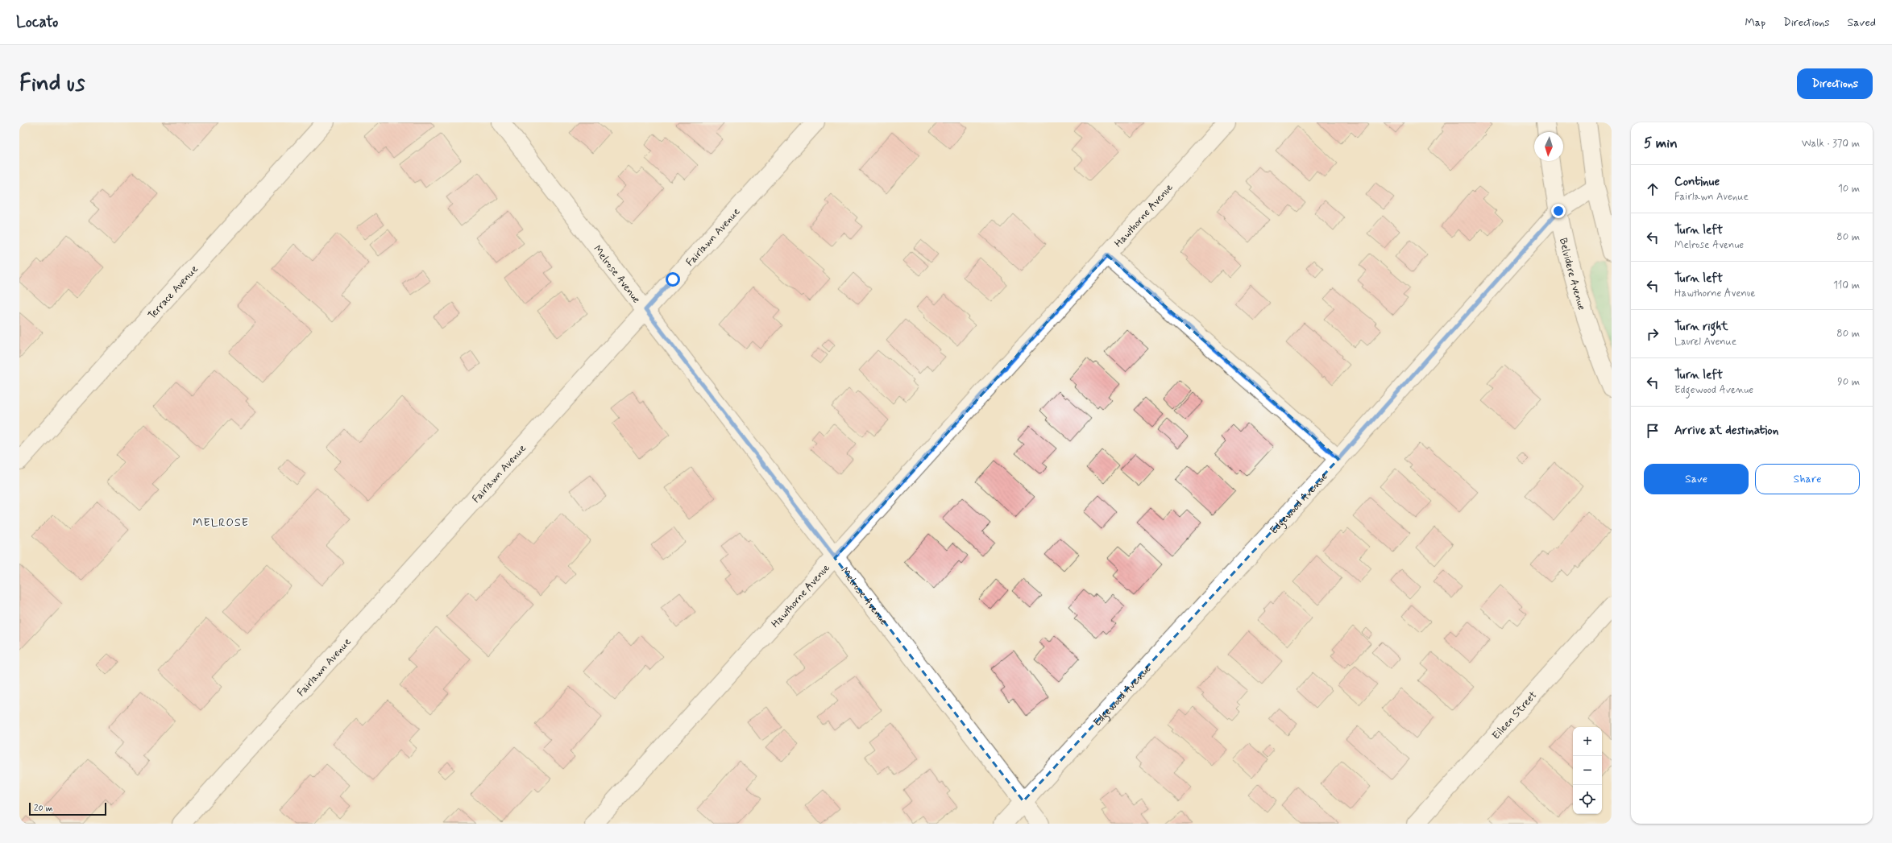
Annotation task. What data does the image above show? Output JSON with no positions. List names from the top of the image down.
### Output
{
  "streets": {
    "street": [
      "Hawthorne Avenue",
      "Fairlawn Avenue",
      "Melrose Avenue",
      "Belvidere Avenue",
      "Terrace Avenue",
      "Edgewood Avenue",
      "Eileen Street"
    ]
  },
  "crossings": [
    ["Hawthorne Avenue", "Melrose Avenue"],
    ["Fairlawn Avenue", "Melrose Avenue"],
    ["Melrose Avenue", "Edgewood Avenue"],
    ["Belvidere Avenue", "Edgewood Avenue"]
  ],
  "districts": ["MELROSE"],
  "scale_bar": "20 m",
  "north": "bottom",
  "page": {
    "header": "Locato",
    "nav": ["Map", "Directions", "Saved"],
    "buttons": [
      "Directions",
      ["Save", "Share"]
    ],
    "title": "Find us",
    "heading": ["5 min", "Walk · 370 m"],
    "list": [
      ["Continue", "Fairlawn Avenue", "10 m"],
      ["Turn left", "Melrose Avenue", "80 m"],
      ["Turn left", "Hawthorne Avenue", "110 m"],
      ["Turn right", "Laurel Avenue", "80 m"],
      ["Turn left", "Edgewood Avenue", "90 m"],
      "Arrive at destination"
    ],
    "map_buttons": ["+", "−"],
    "scale": "20 m"
  }
}
